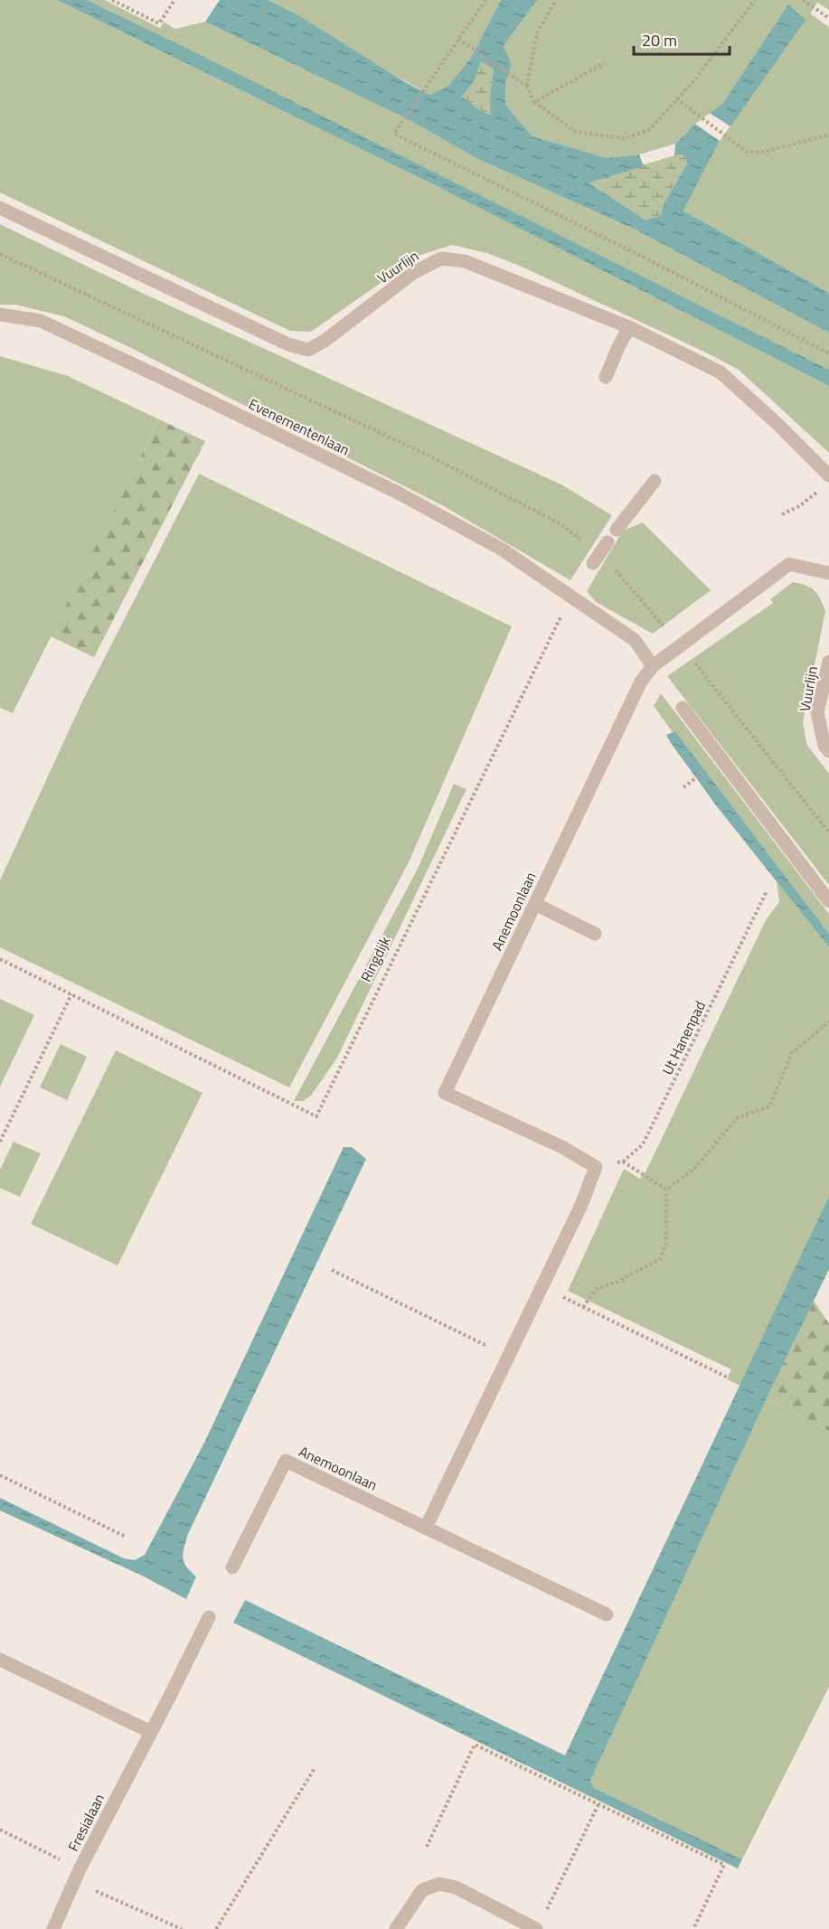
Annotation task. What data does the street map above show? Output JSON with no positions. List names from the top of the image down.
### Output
{
  "streets": {
    "street": [
      "Vuurlijn",
      "Evenementenlaan",
      "Anemoonlaan",
      "Fresialaan"
    ],
    "path": ["Ringdijk", "Ut Hanenpad"]
  },
  "crossings": [
    ["Evenementenlaan", "Ringdijk"]
  ],
  "scale_bar": "20 m"
}
